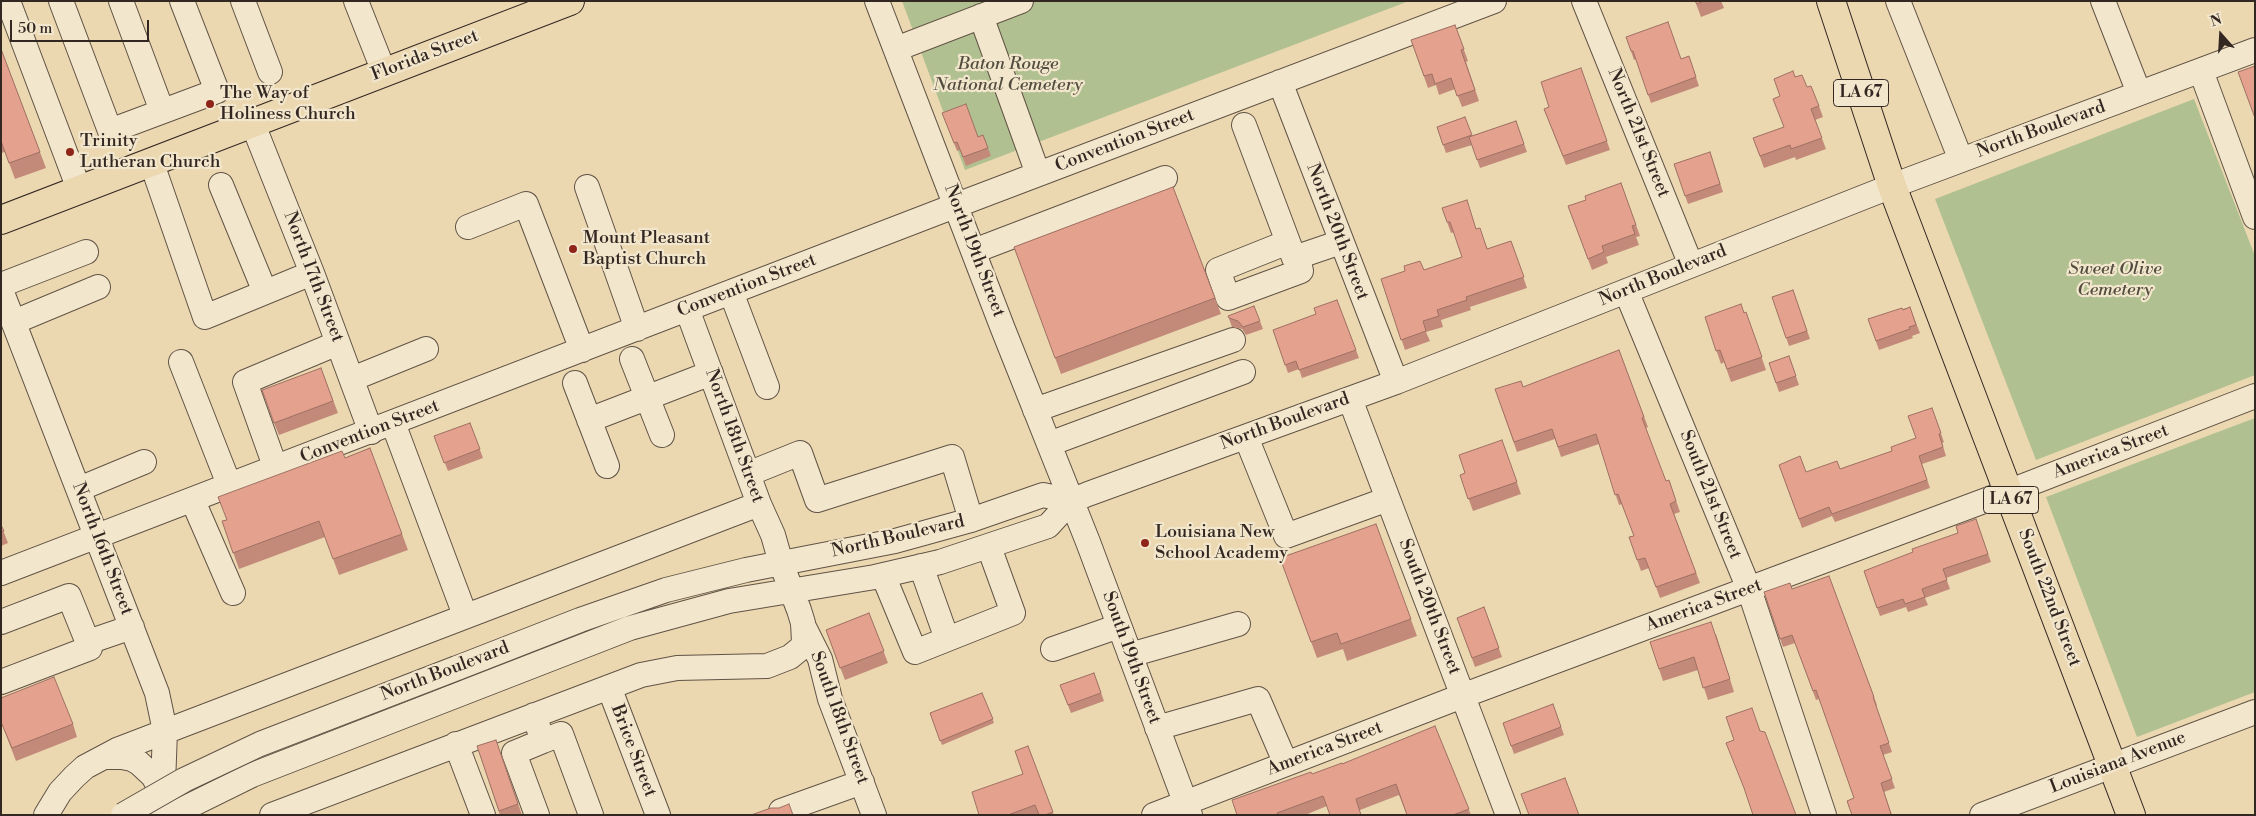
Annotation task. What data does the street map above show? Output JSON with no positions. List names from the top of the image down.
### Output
{
  "streets": {
    "main road": ["Florida Street", "LA 67", "South 22nd Street"],
    "street": [
      "North Boulevard",
      "North 21st Street",
      "Convention Street",
      "North 20th Street",
      "North 19th Street",
      "North 17th Street",
      "North 18th Street",
      "America Street",
      "South 21st Street",
      "North 16th Street",
      "South 20th Street",
      "South 19th Street",
      "South 18th Street",
      "Brice Street",
      "Louisiana Avenue"
    ]
  },
  "crossings": [
    ["Florida Street", "North 17th Street"],
    ["LA 67", "North Boulevard"],
    ["LA 67", "South 22nd Street"],
    ["North Boulevard", "North 21st Street"],
    ["North Boulevard", "North 20th Street"],
    ["North Boulevard", "North 19th Street"],
    ["North Boulevard", "North 18th Street"],
    ["North Boulevard", "South 21st Street"],
    ["North Boulevard", "North 16th Street"],
    ["North Boulevard", "South 22nd Street"],
    ["North Boulevard", "South 20th Street"],
    ["North Boulevard", "South 19th Street"],
    ["Convention Street", "North 20th Street"],
    ["Convention Street", "North 19th Street"],
    ["Convention Street", "North 17th Street"],
    ["Convention Street", "North 18th Street"],
    ["Convention Street", "North 16th Street"],
    ["North 19th Street", "South 19th Street"],
    ["America Street", "South 21st Street"],
    ["America Street", "South 22nd Street"],
    ["America Street", "South 20th Street"],
    ["America Street", "South 19th Street"],
    ["South 22nd Street", "Louisiana Avenue"]
  ],
  "parks": ["Baton Rouge National Cemetery", "Sweet Olive Cemetery"],
  "places": [
    "The Way of Holiness Church",
    "Trinity Lutheran Church",
    "Mount Pleasant Baptist Church",
    "Louisiana New School Academy"
  ],
  "scale_bar": "50 m",
  "north": "top"
}
